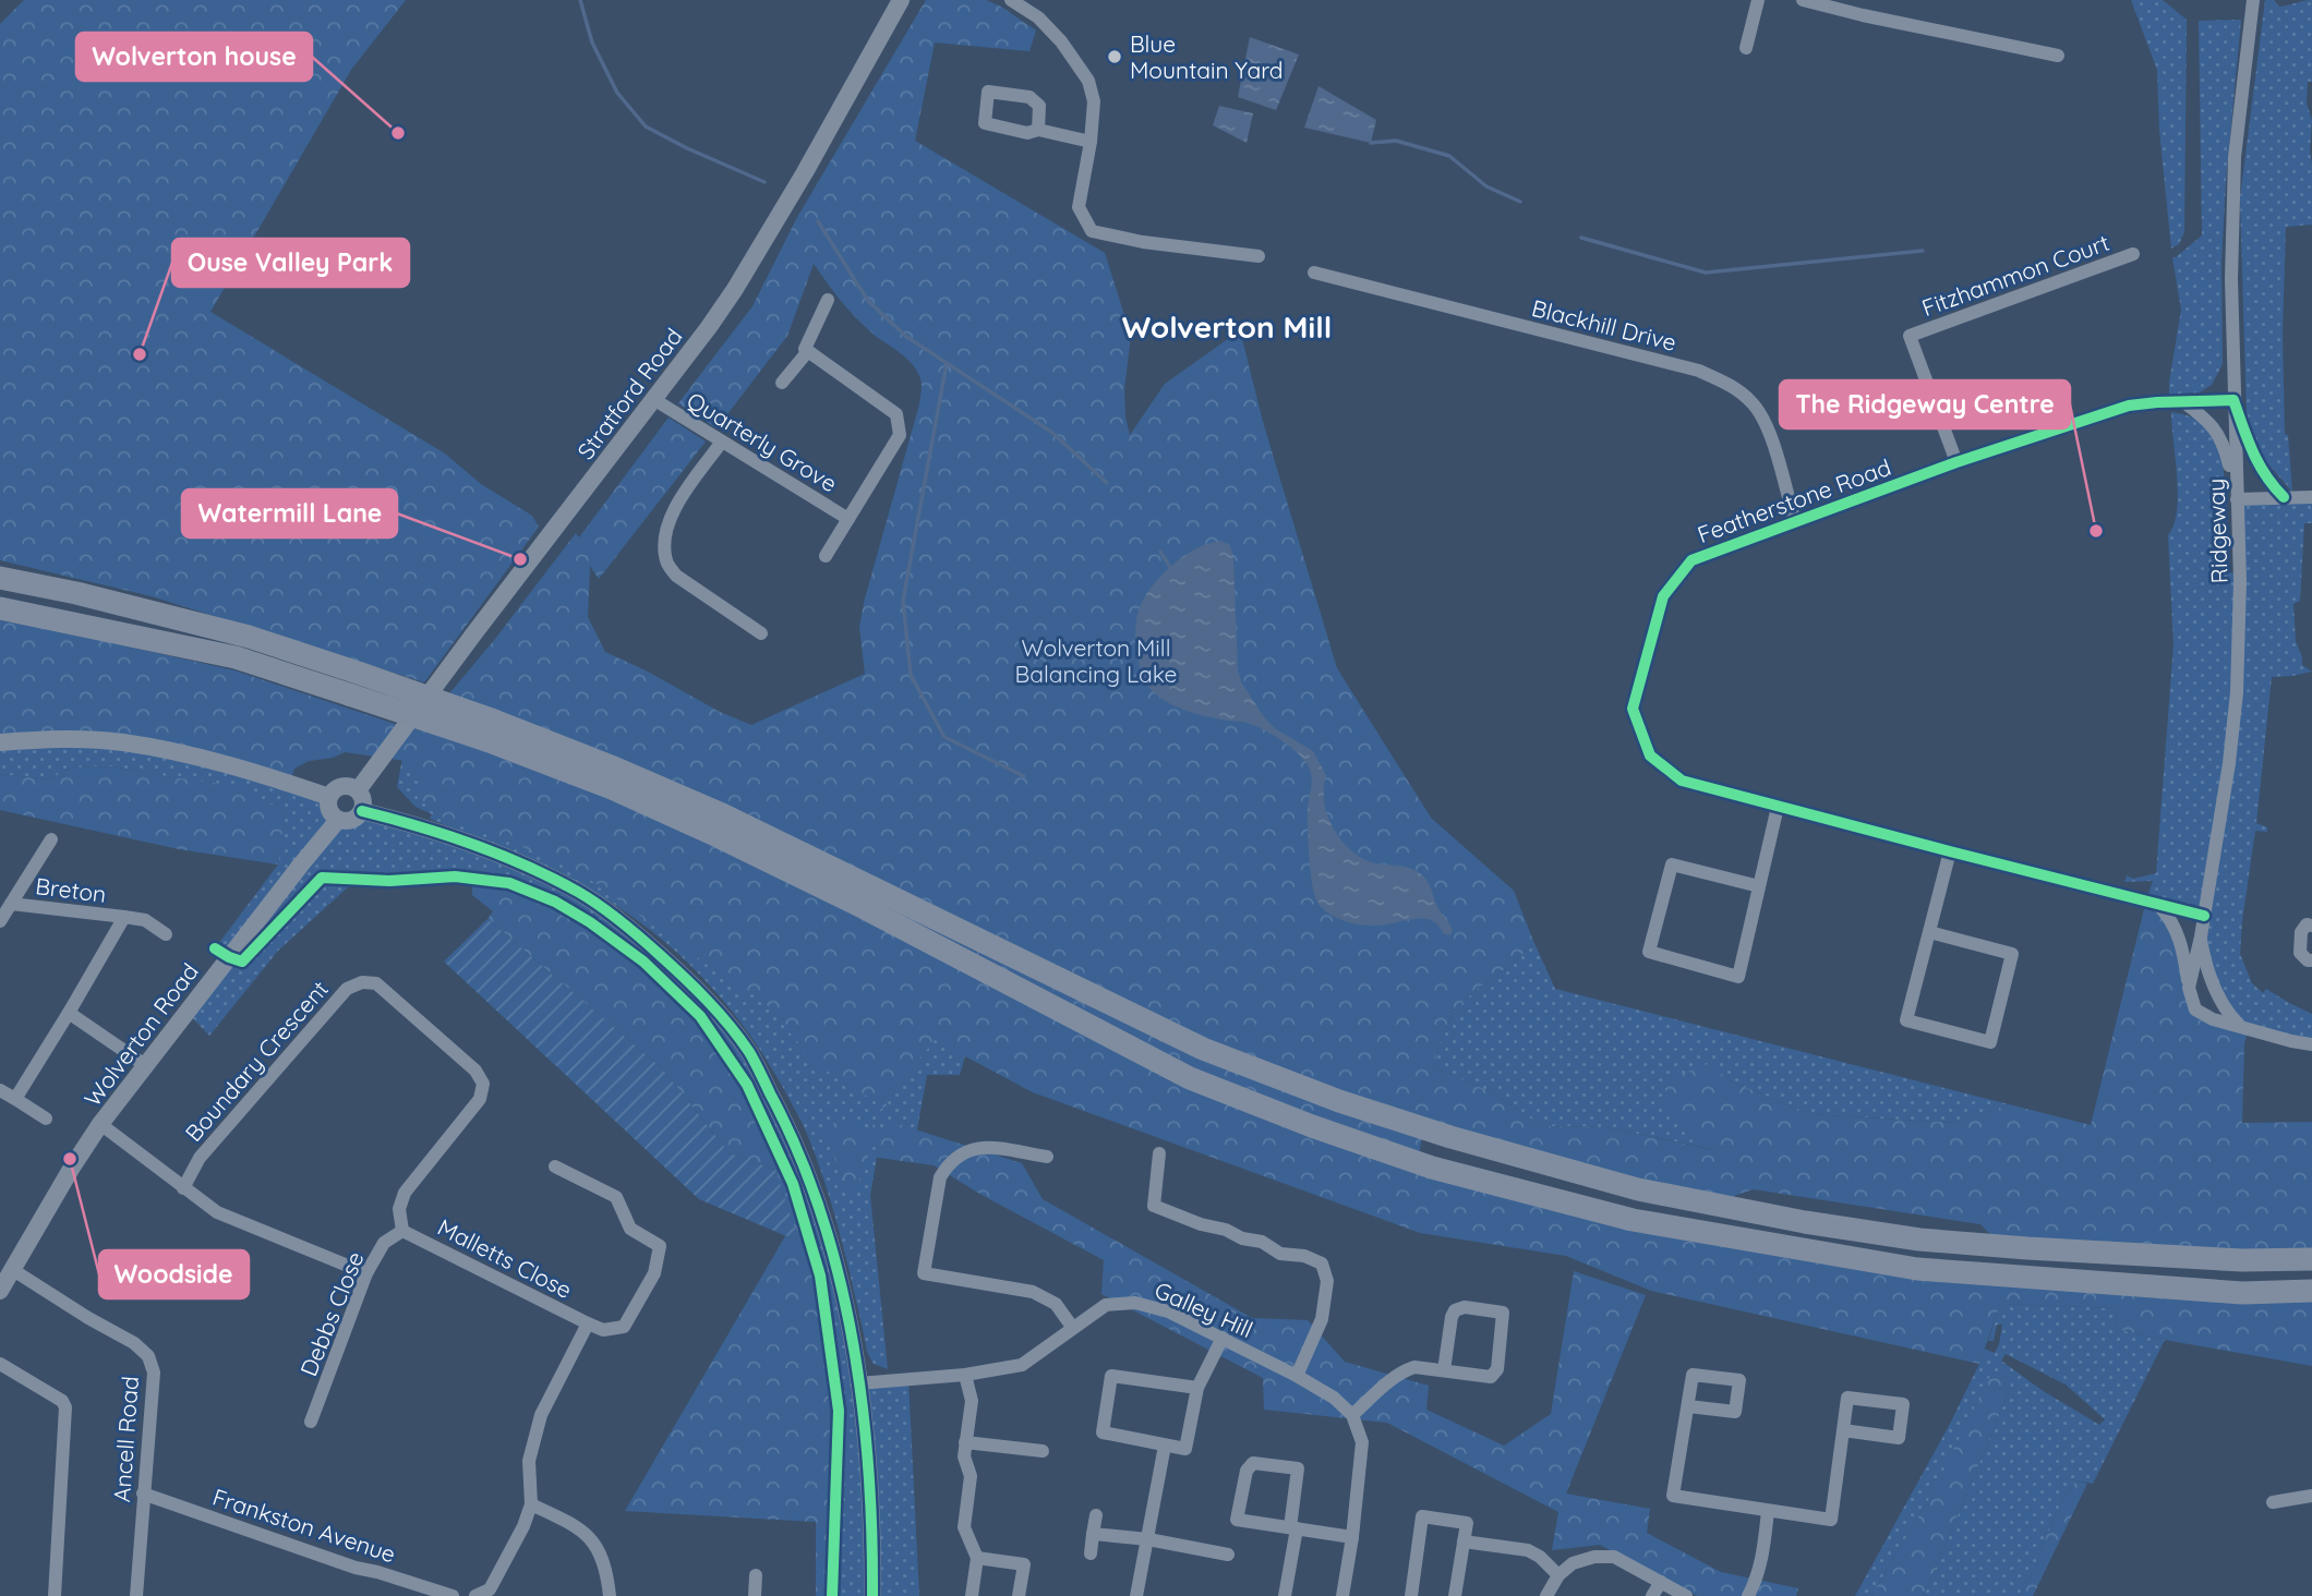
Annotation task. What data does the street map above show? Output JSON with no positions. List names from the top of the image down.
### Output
{
  "streets": {
    "street": [
      "Fitzhammon Court",
      "Blackhill Drive",
      "Stratford Road",
      "Quarterly Grove",
      "Featherstone Road",
      "Ridgeway",
      "Breton",
      "Wolverton Road",
      "Boundary Crescent",
      "Malletts Close",
      "Galley Hill",
      "Debbs Close",
      "Ancell Road",
      "Frankston Avenue"
    ]
  },
  "crossings": [
    ["Fitzhammon Court", "Featherstone Road"],
    ["Blackhill Drive", "Featherstone Road"],
    ["Stratford Road", "Quarterly Grove"],
    ["Stratford Road", "Wolverton Road"],
    ["Featherstone Road", "Ridgeway"],
    ["Wolverton Road", "Ancell Road"],
    ["Boundary Crescent", "Malletts Close"],
    ["Boundary Crescent", "Debbs Close"],
    ["Malletts Close", "Debbs Close"],
    ["Ancell Road", "Frankston Avenue"]
  ],
  "districts": ["Wolverton Mill"],
  "parks": ["Wolverton Mill Balancing Lake"],
  "places": [
    "Blue Mountain Yard",
    "Wolverton house",
    "Ouse Valley Park",
    "The Ridgeway Centre",
    "Watermill Lane",
    "Woodside"
  ]
}
